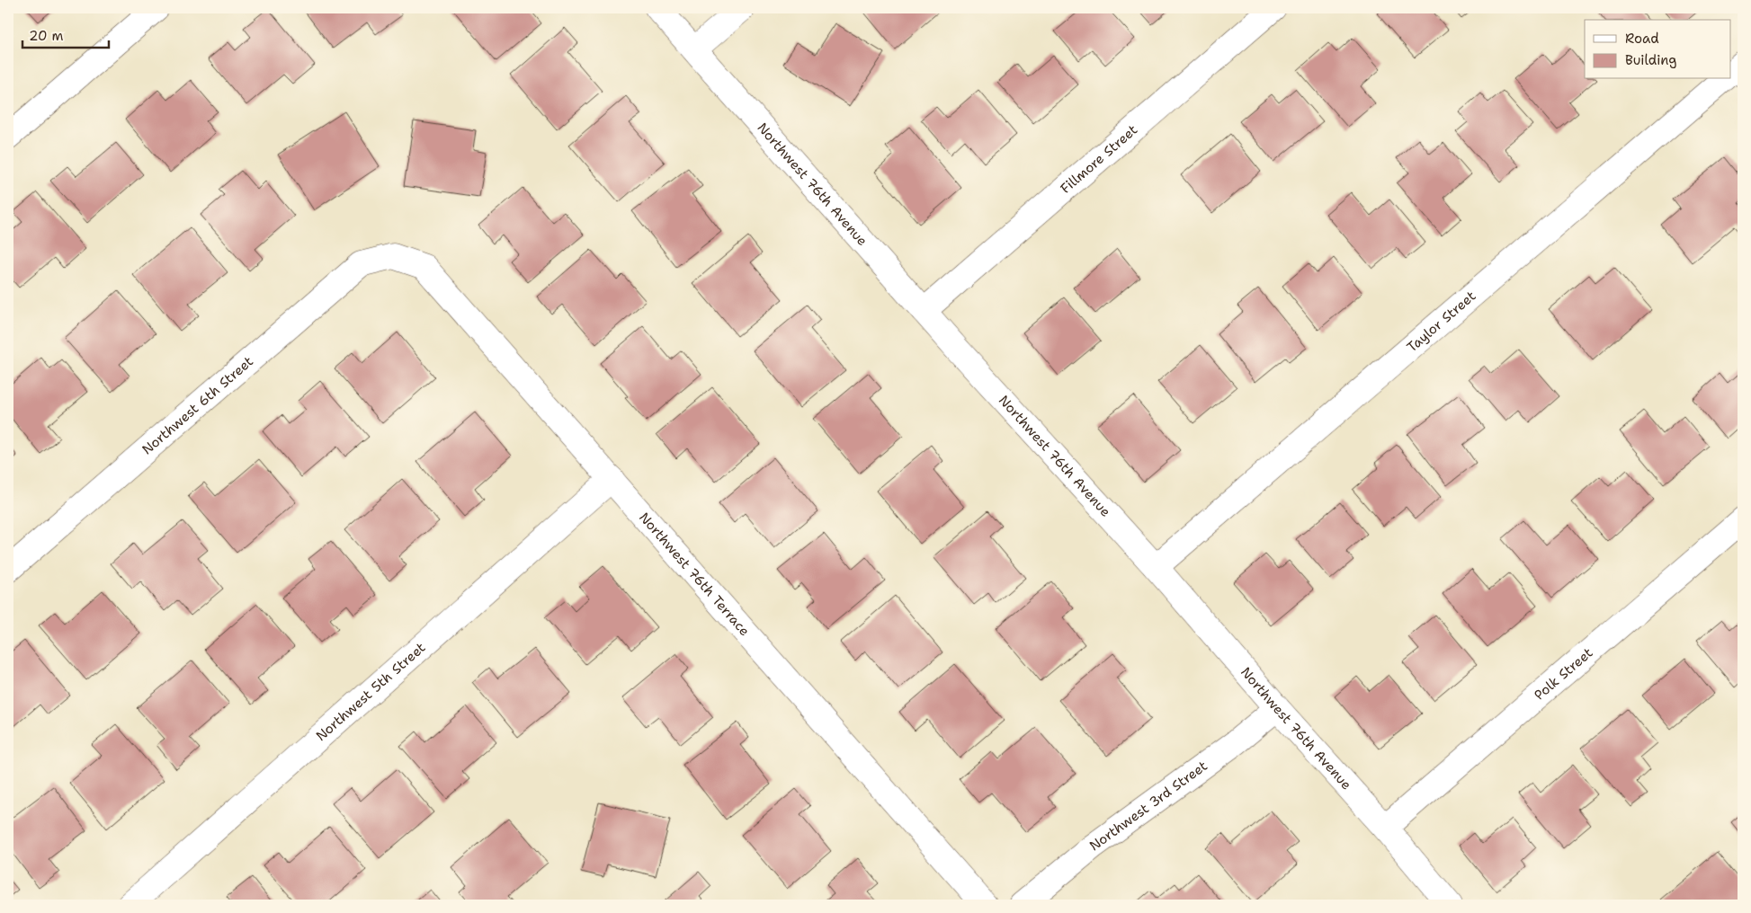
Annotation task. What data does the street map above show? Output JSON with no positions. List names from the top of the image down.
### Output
{
  "streets": {
    "street": [
      "Fillmore Street",
      "Northwest 76th Avenue",
      "Taylor Street",
      "Northwest 6th Street",
      "Northwest 76th Terrace",
      "Polk Street",
      "Northwest 5th Street",
      "Northwest 3rd Street"
    ]
  },
  "crossings": [
    ["Fillmore Street", "Northwest 76th Avenue"],
    ["Northwest 76th Avenue", "Taylor Street"],
    ["Northwest 76th Avenue", "Polk Street"],
    ["Northwest 76th Avenue", "Northwest 3rd Street"],
    ["Northwest 6th Street", "Northwest 76th Terrace"],
    ["Northwest 76th Terrace", "Northwest 5th Street"]
  ],
  "legend": ["Road", "Building"],
  "scale_bar": "20 m"
}
